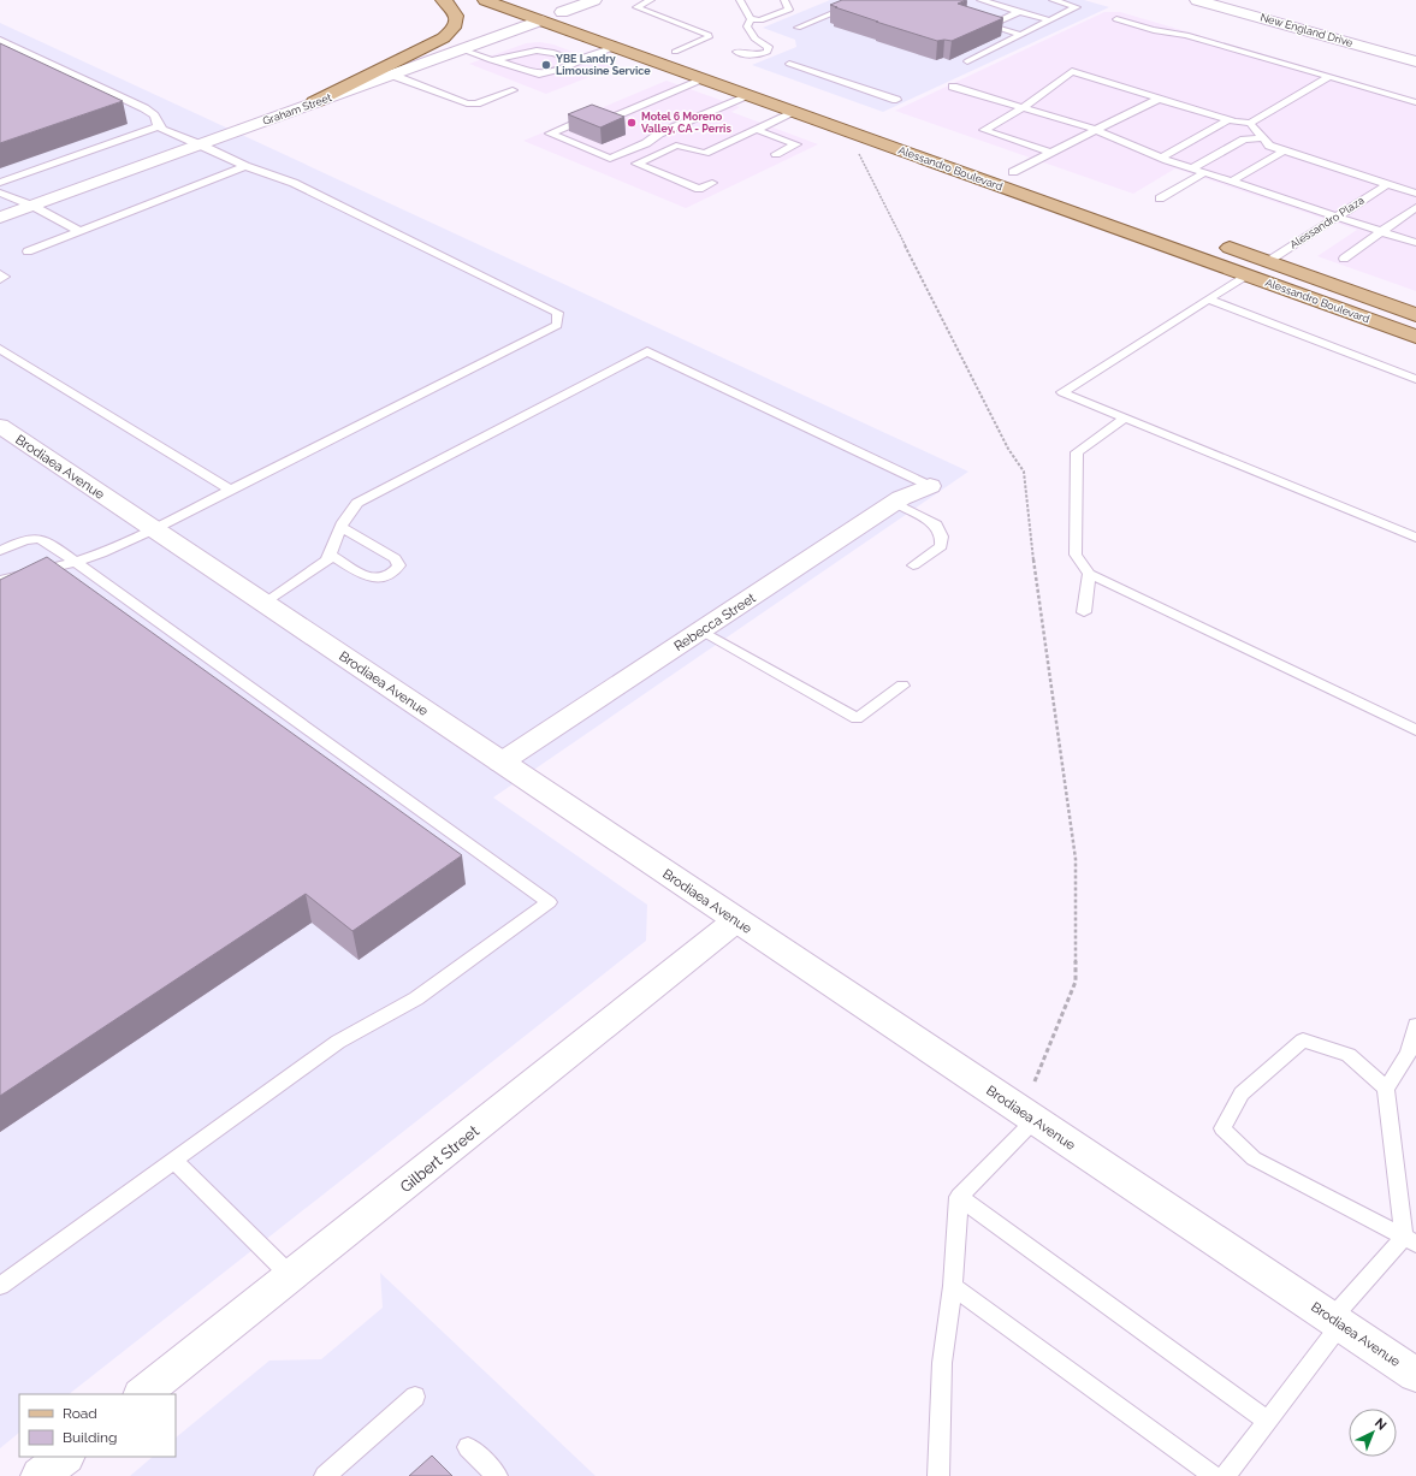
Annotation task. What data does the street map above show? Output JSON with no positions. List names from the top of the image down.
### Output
{
  "streets": {
    "main road": ["Graham Street", "Alessandro Boulevard"],
    "street": [
      "New England Drive",
      "Brodiaea Avenue",
      "Rebecca Street",
      "Gilbert Street"
    ],
    "lane": ["Alessandro Plaza"]
  },
  "crossings": [
    ["Graham Street", "Alessandro Boulevard"],
    ["Alessandro Boulevard", "Alessandro Plaza"],
    ["Brodiaea Avenue", "Rebecca Street"],
    ["Brodiaea Avenue", "Gilbert Street"]
  ],
  "places": ["YBE Landry Limousine Service", "Motel 6 Moreno Valley, CA - Perris"],
  "legend": ["Road", "Building"],
  "north": "top right"
}
